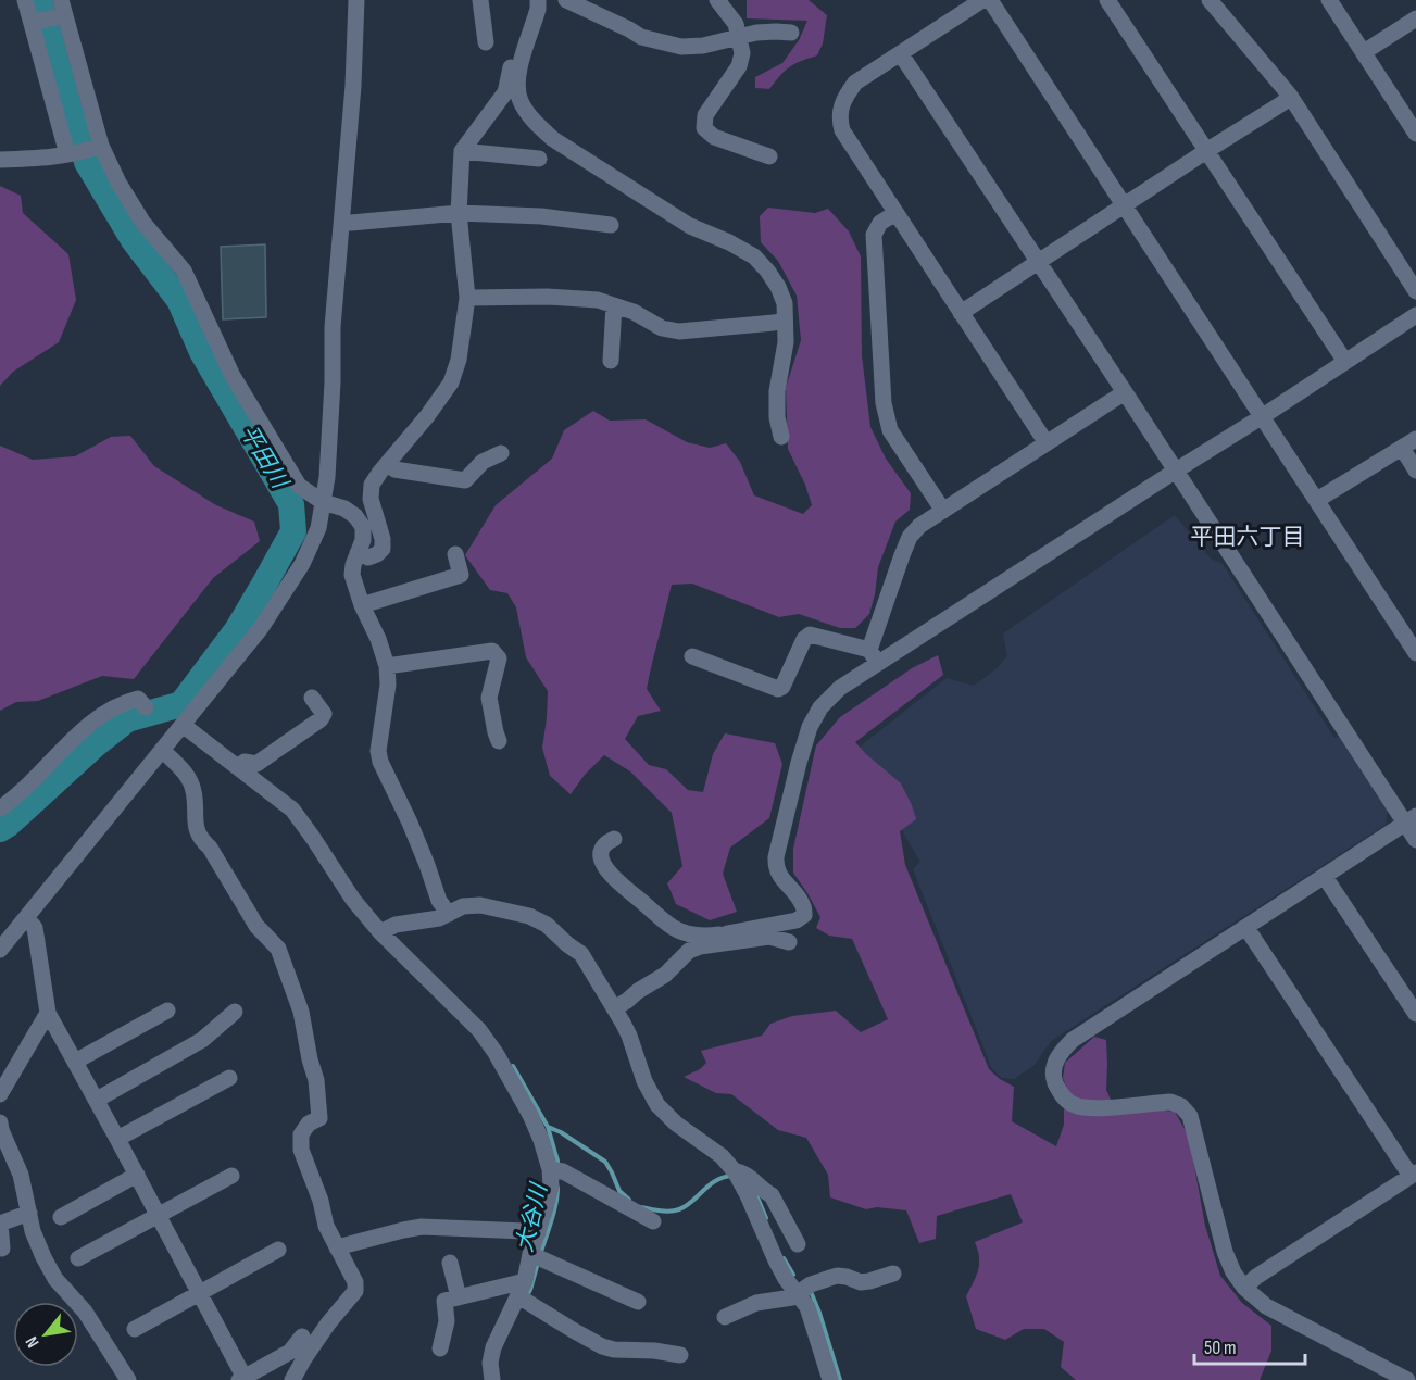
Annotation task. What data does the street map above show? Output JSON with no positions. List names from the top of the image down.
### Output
{
  "districts": ["平田六丁目"],
  "water": ["平田川", "大谷川"],
  "scale_bar": "50 m",
  "north": "bottom left"
}
